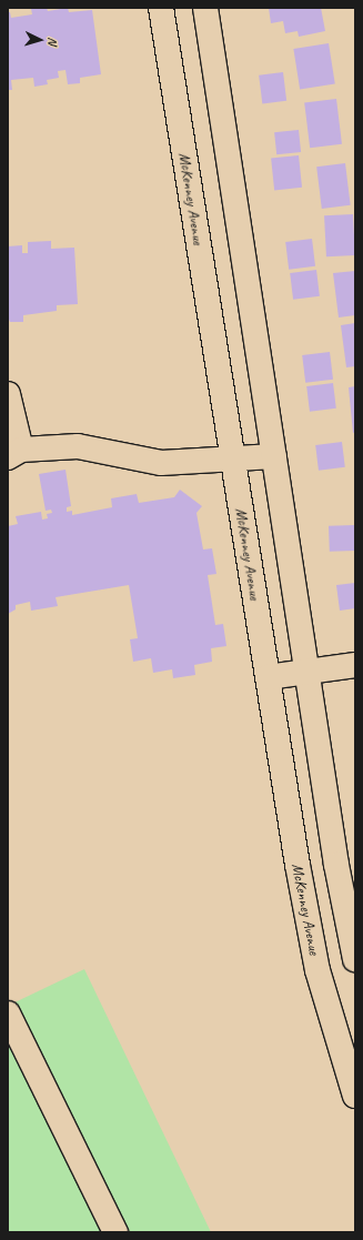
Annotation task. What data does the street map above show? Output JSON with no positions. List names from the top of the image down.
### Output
{
  "streets": {
    "main road": ["McKenney Avenue"]
  },
  "north": "right"
}
